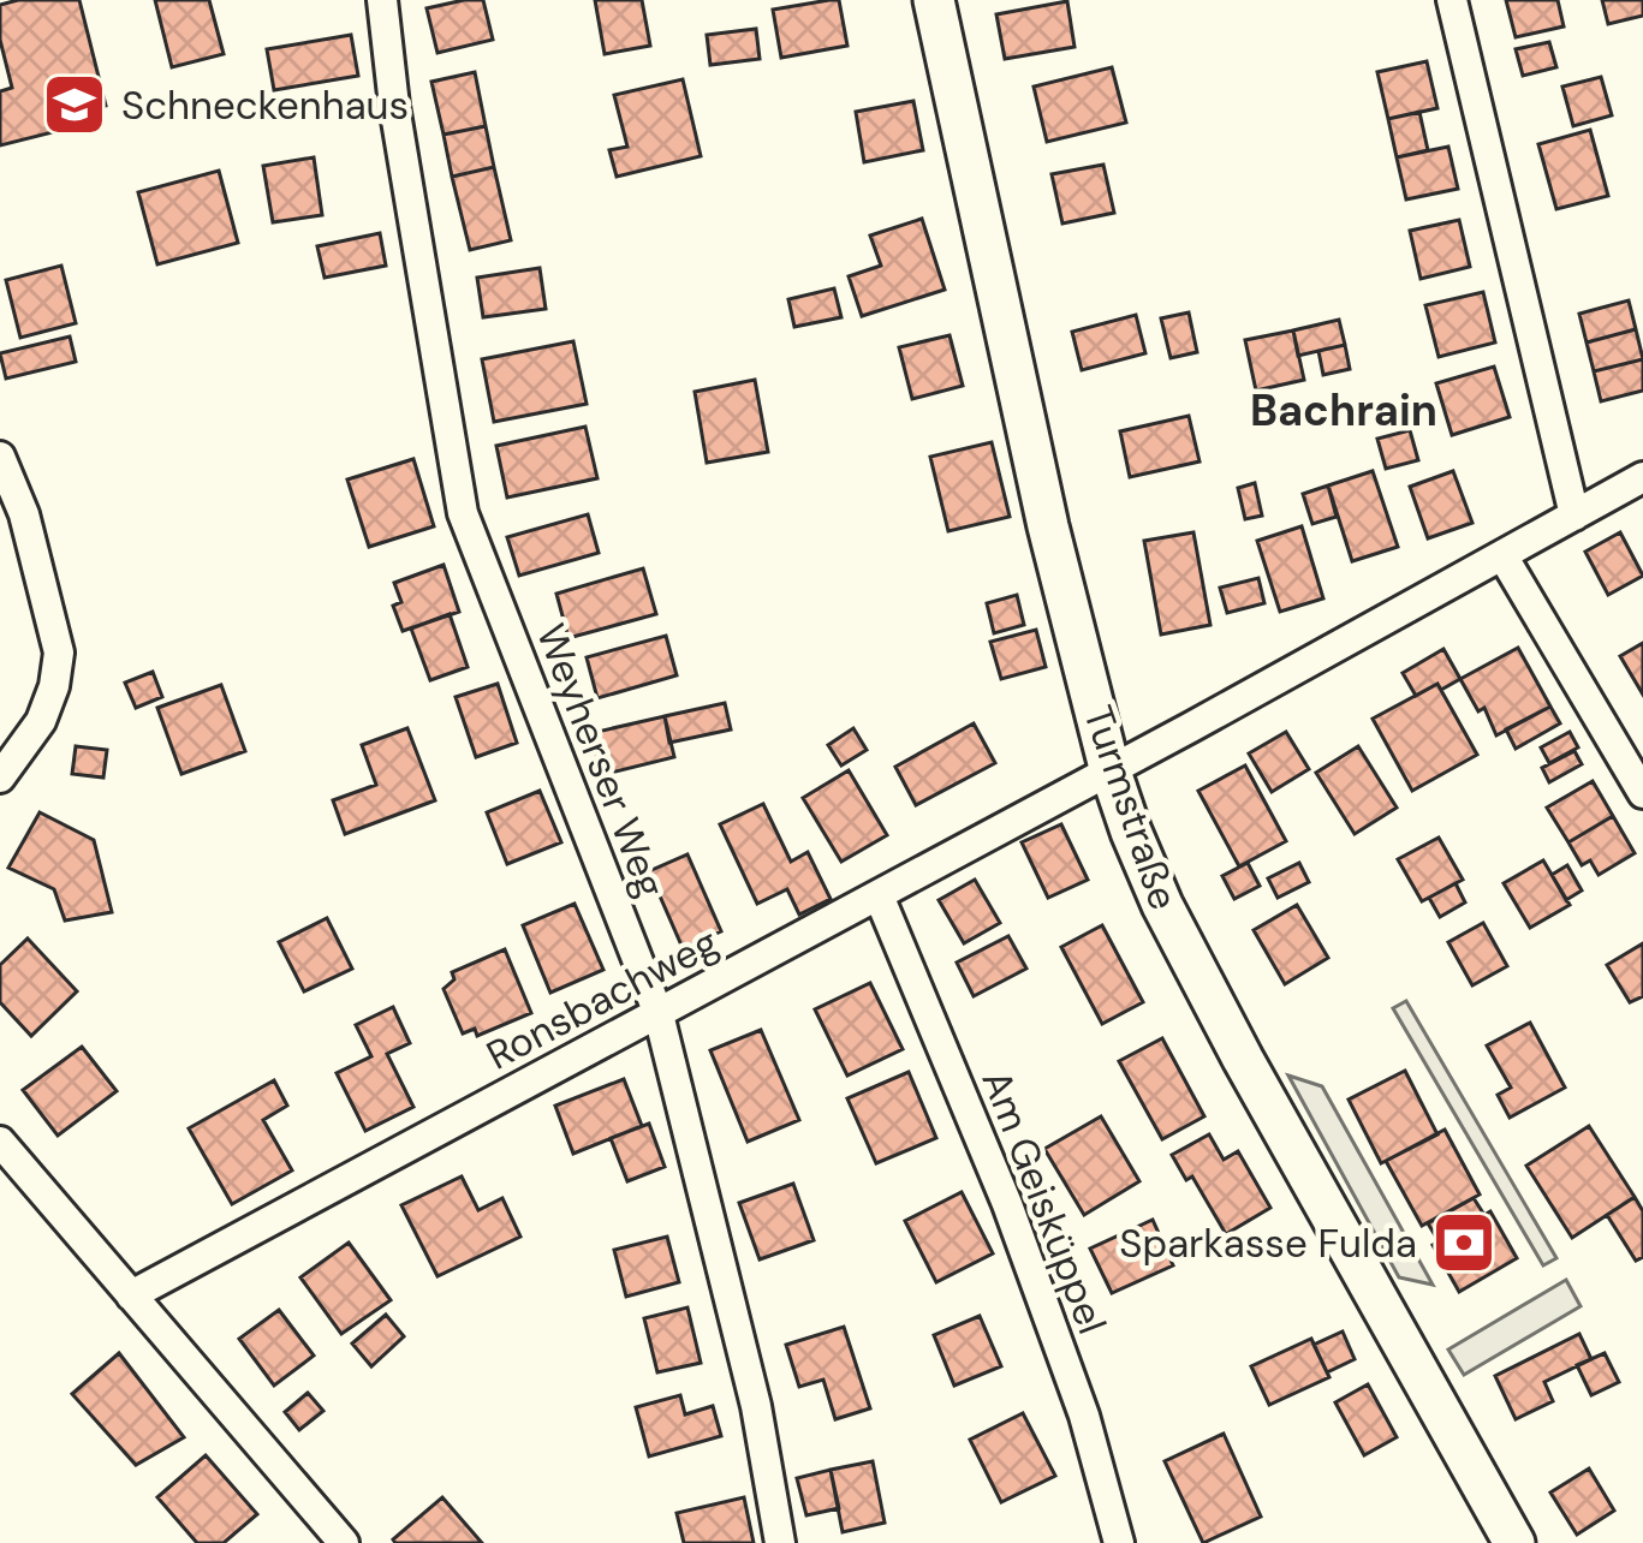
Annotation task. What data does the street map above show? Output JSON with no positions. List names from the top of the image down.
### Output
{
  "streets": {
    "main road": ["Turmstraße"],
    "street": ["Weyherser Weg", "Ronsbachweg", "Am Geisküppel"]
  },
  "crossings": [
    ["Weyherser Weg", "Ronsbachweg"],
    ["Turmstraße", "Ronsbachweg"],
    ["Ronsbachweg", "Am Geisküppel"]
  ],
  "districts": ["Bachrain"],
  "places": {
    "school or university": ["Schneckenhaus"],
    "bank": ["Sparkasse Fulda"]
  }
}
